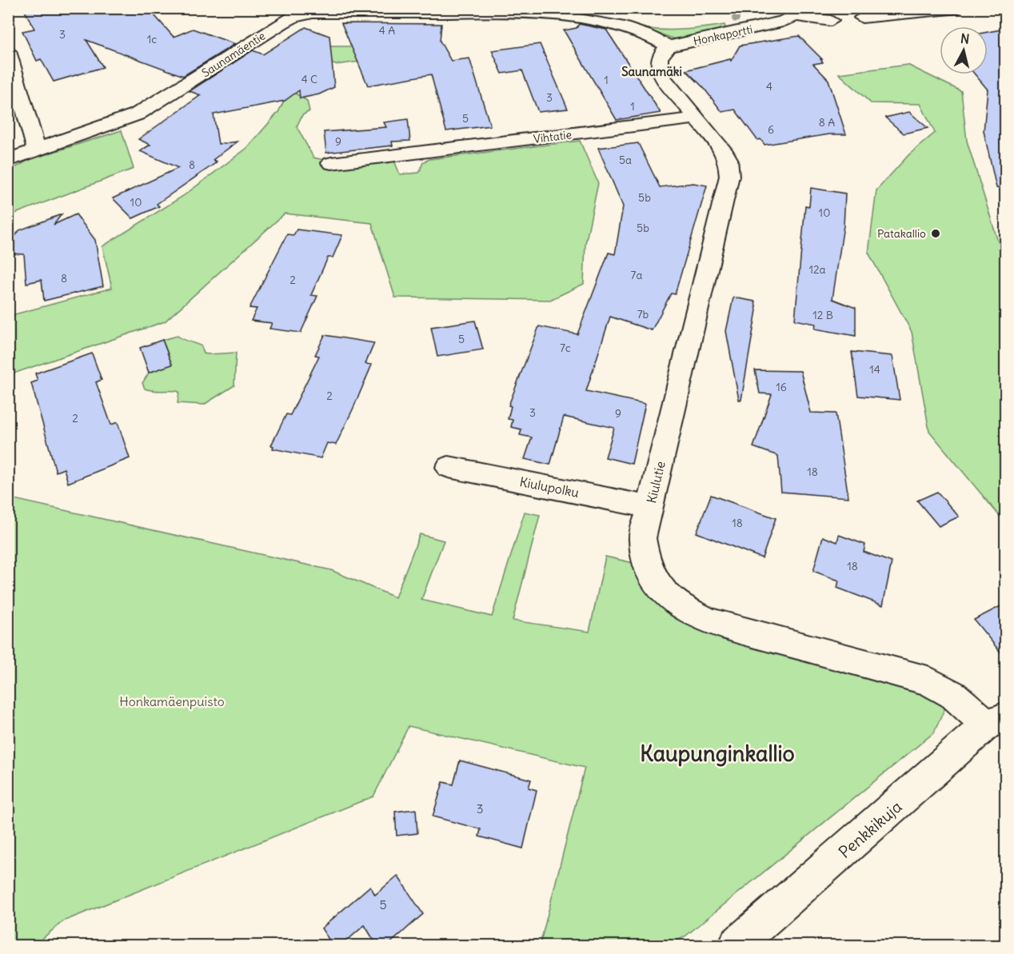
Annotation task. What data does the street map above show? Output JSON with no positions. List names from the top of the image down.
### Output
{
  "streets": {
    "street": [
      "Honkaportti",
      "Saunamäentie",
      "Vihtatie",
      "Kiulutie",
      "Kiulupolku",
      "Penkkikuja"
    ]
  },
  "crossings": [
    ["Honkaportti", "Saunamäentie"],
    ["Honkaportti", "Kiulutie"],
    ["Saunamäentie", "Kiulutie"],
    ["Vihtatie", "Kiulutie"],
    ["Kiulutie", "Kiulupolku"],
    ["Kiulutie", "Penkkikuja"]
  ],
  "districts": ["Saunamäki", "Kaupunginkallio"],
  "parks": ["Honkamäenpuisto"],
  "places": ["Patakallio"],
  "house_numbers": [
    "4 A",
    "3",
    "1c",
    "4 C",
    "1",
    "4",
    "3",
    "1",
    "5",
    "8 A",
    "6",
    "9",
    "5a",
    "8",
    "5b",
    "10",
    "10",
    "5b",
    "12a",
    "7a",
    "8",
    "2",
    "7b",
    "12 B",
    "5",
    "7c",
    "14",
    "16",
    "2",
    "3",
    "9",
    "2",
    "18",
    "18",
    "18",
    "3",
    "5"
  ],
  "north": "top"
}
